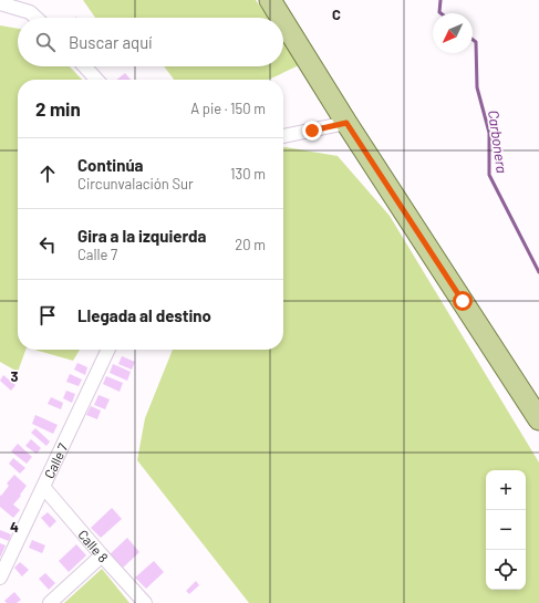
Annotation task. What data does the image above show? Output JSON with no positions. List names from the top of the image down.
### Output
{
  "streets": {
    "street": ["Calle 7", "Calle 8"]
  },
  "crossings": [
    ["Calle 7", "Calle 8"]
  ],
  "water": ["Carbonera"],
  "north": "bottom left",
  "page": {
    "search": "Buscar aquí",
    "heading": ["2 min", "A pie · 150 m"],
    "list": [
      ["Continúa", "Circunvalación Sur", "130 m"],
      ["Gira a la izquierda", "Calle 7", "20 m"],
      "Llegada al destino"
    ],
    "map_buttons": ["+", "−"]
  },
  "grid": {
    "columns": ["C"],
    "rows": ["3", "4"]
  }
}
